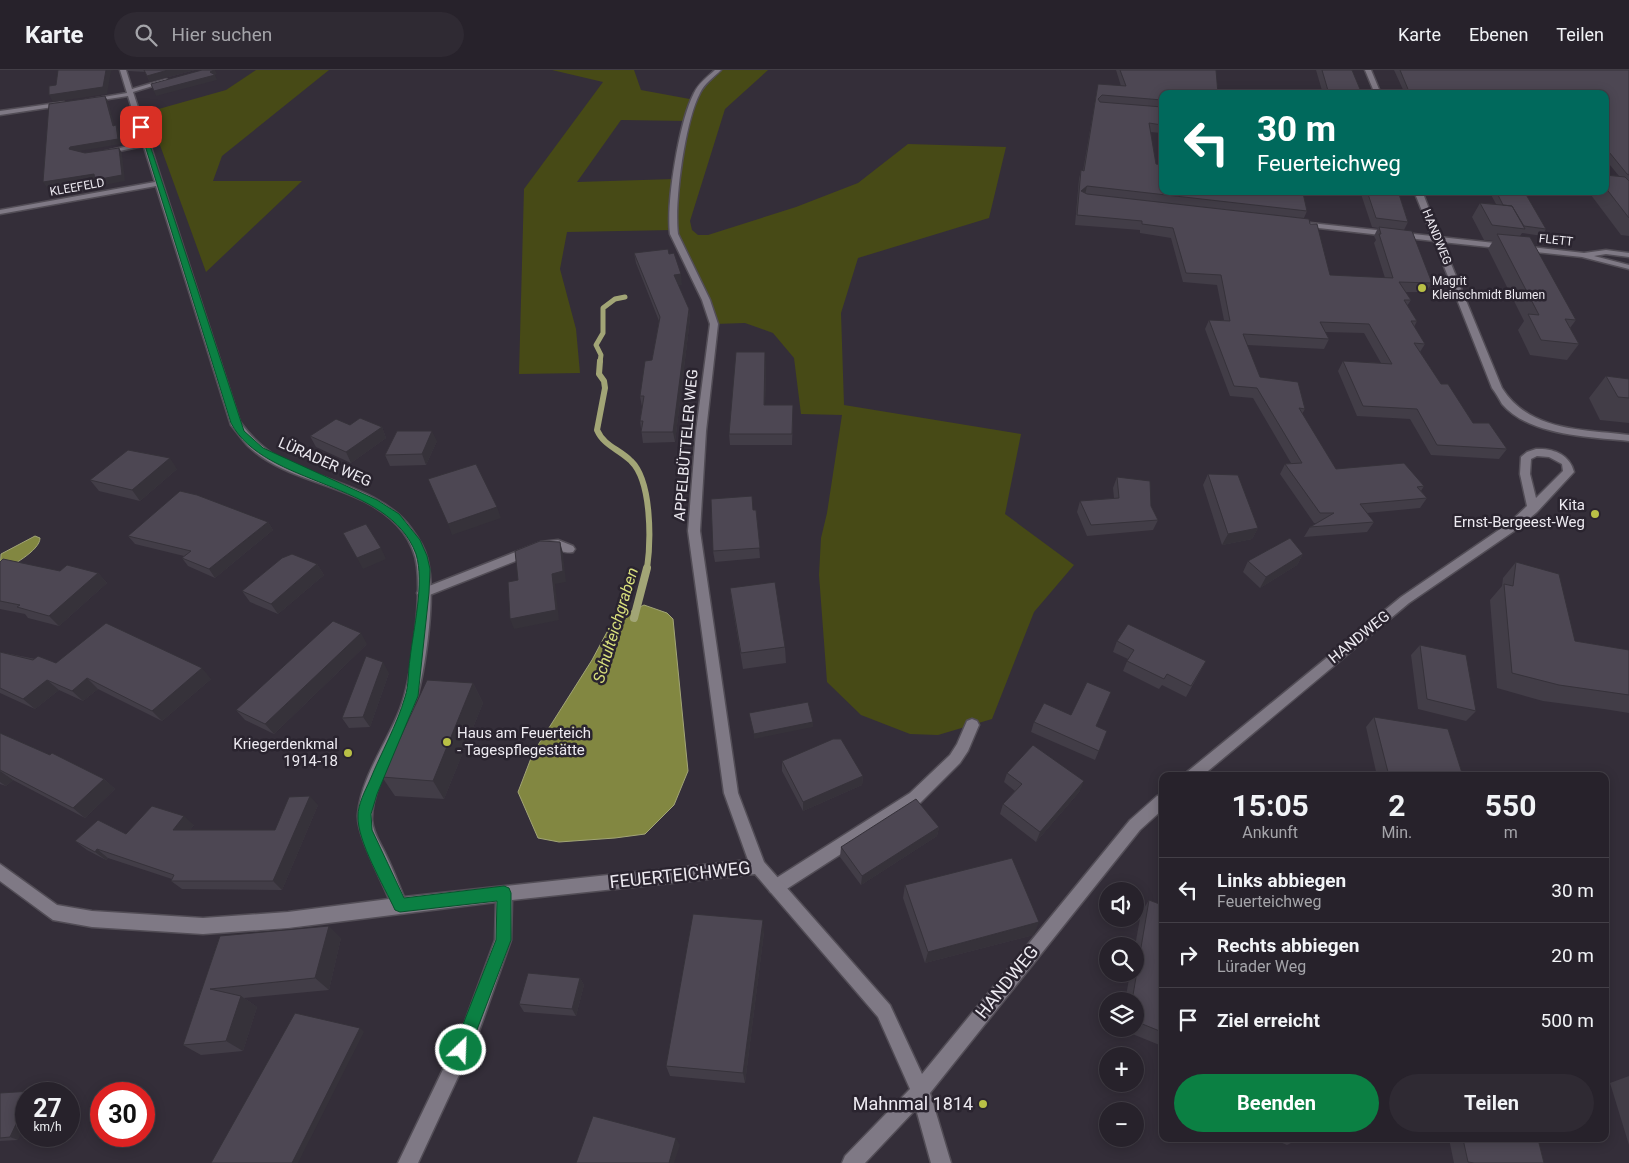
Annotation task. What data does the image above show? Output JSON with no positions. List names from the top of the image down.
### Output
{
  "streets": {
    "street": [
      "KLEEFELD",
      "HANDWEG",
      "FLETT",
      "APPELBÜTTELER WEG",
      "LÜRADER WEG",
      "FEUERTEICHWEG"
    ]
  },
  "crossings": [
    ["KLEEFELD", "LÜRADER WEG"],
    ["HANDWEG", "FLETT"],
    ["HANDWEG", "FEUERTEICHWEG"],
    ["APPELBÜTTELER WEG", "FEUERTEICHWEG"],
    ["LÜRADER WEG", "FEUERTEICHWEG"]
  ],
  "water": ["Schulteichgraben"],
  "places": [
    "Magrit Kleinschmidt Blumen",
    "Kita Ernst-Bergeest-Weg",
    "Haus am Feuerteich - Tagespflegestätte",
    "Kriegerdenkmal 1914-18",
    "Mahnmal 1814"
  ],
  "page": {
    "header": "Karte",
    "search": "Hier suchen",
    "nav": ["Karte", "Ebenen", "Teilen"],
    "turn": ["30 m", "Feuerteichweg"],
    "eta": [
      "15:05",
      "Ankunft",
      "2",
      "Min.",
      "550",
      "m"
    ],
    "list": [
      {
        "name": "Links abbiegen",
        "note": "Feuerteichweg",
        "value": "30 m"
      },
      {
        "name": "Rechts abbiegen",
        "note": "Lürader Weg",
        "value": "20 m"
      },
      {
        "name": "Ziel erreicht",
        "value": "500 m"
      }
    ],
    "map_buttons": ["+", "−"],
    "buttons": ["Beenden", "Teilen"],
    "speed": "27 km/h",
    "limit": "30"
  }
}
